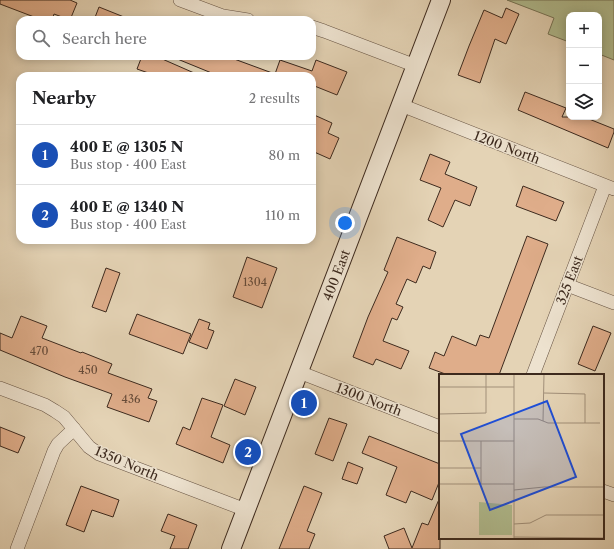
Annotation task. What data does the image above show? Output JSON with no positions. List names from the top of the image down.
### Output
{
  "streets": {
    "main road": ["400 East"],
    "street": [
      "1200 North",
      "325 East",
      "1300 North",
      "1350 North"
    ]
  },
  "crossings": [
    ["1200 North", "400 East"],
    ["1200 North", "325 East"],
    ["400 East", "1300 North"],
    ["400 East", "1350 North"]
  ],
  "house_numbers": [
    "1304",
    "470",
    "450",
    "436"
  ],
  "page": {
    "map_buttons": ["+", "−"],
    "search": "Search here",
    "heading": ["Nearby", "2 results"],
    "list": [
      {
        "mark": "1",
        "name": "400 E @ 1305 N",
        "note": "Bus stop · 400 East",
        "value": "80 m"
      },
      {
        "mark": "2",
        "name": "400 E @ 1340 N",
        "note": "Bus stop · 400 East",
        "value": "110 m"
      }
    ],
    "pins": ["1", "2"]
  }
}
